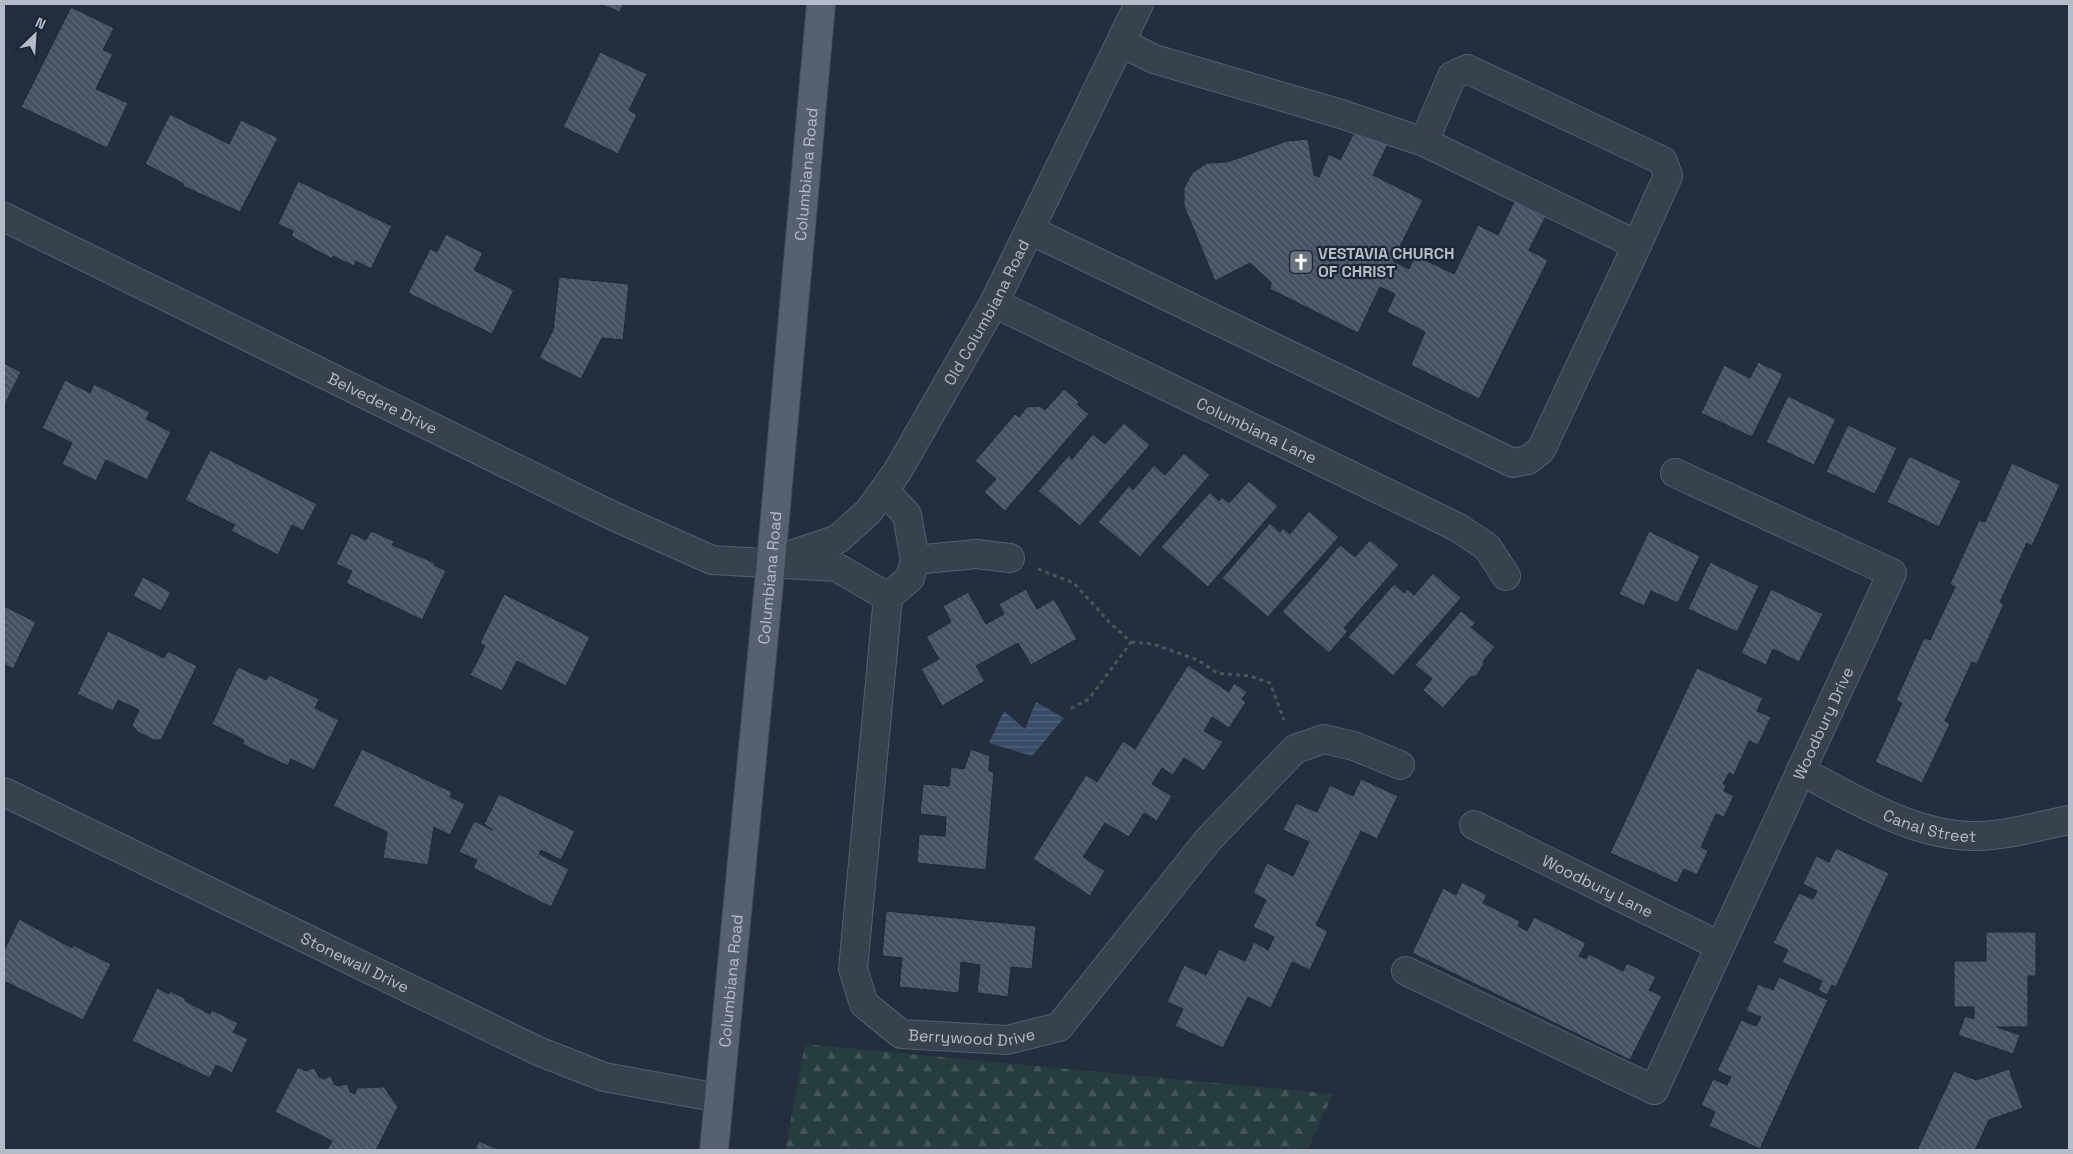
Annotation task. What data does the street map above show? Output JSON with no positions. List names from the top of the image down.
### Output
{
  "streets": {
    "main road": ["Columbiana Road"],
    "street": [
      "Old Columbiana Road",
      "Belvedere Drive",
      "Columbiana Lane",
      "Woodbury Drive",
      "Canal Street",
      "Woodbury Lane",
      "Stonewall Drive",
      "Berrywood Drive"
    ]
  },
  "crossings": [
    ["Columbiana Road", "Old Columbiana Road"],
    ["Columbiana Road", "Belvedere Drive"],
    ["Columbiana Road", "Stonewall Drive"],
    ["Old Columbiana Road", "Belvedere Drive"],
    ["Old Columbiana Road", "Columbiana Lane"],
    ["Woodbury Drive", "Canal Street"],
    ["Woodbury Drive", "Woodbury Lane"]
  ],
  "places": {
    "church": ["VESTAVIA CHURCH OF CHRIST"]
  },
  "north": "top right"
}
